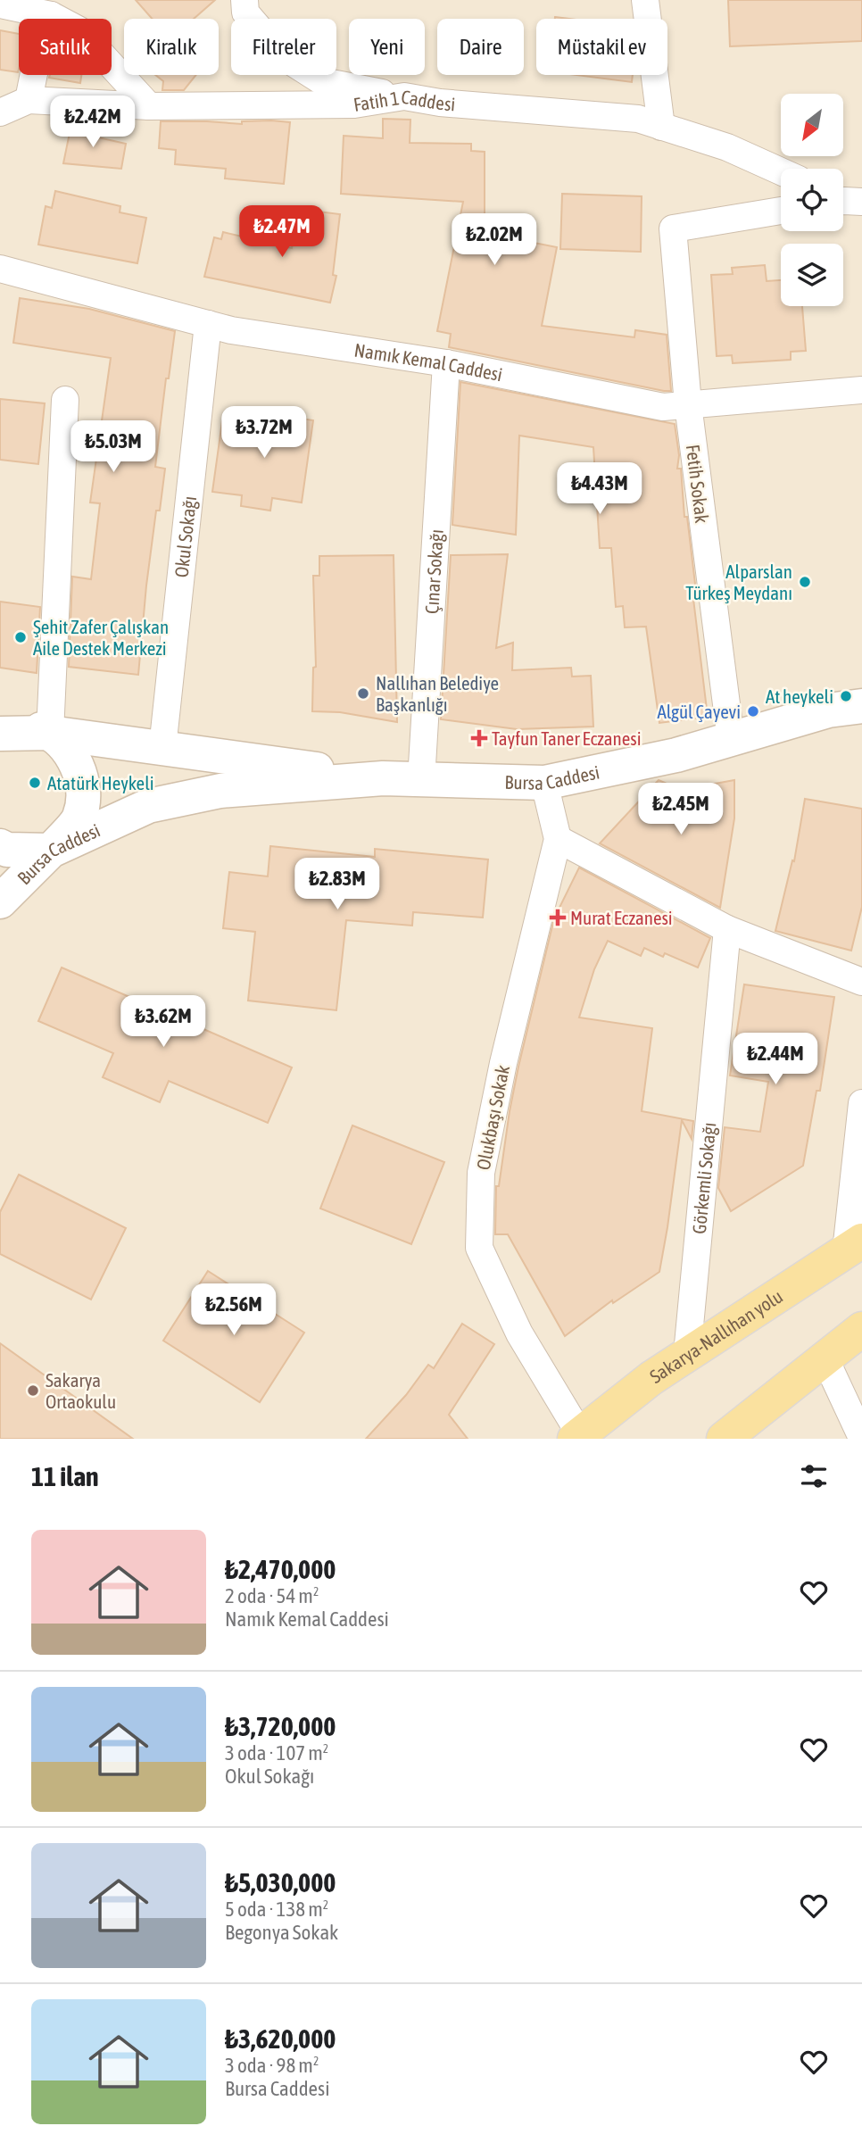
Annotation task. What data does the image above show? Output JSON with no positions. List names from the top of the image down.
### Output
{
  "streets": {
    "main road": ["Sakarya-Nallıhan yolu"],
    "street": [
      "Fatih 1 Caddesi",
      "Namık Kemal Caddesi",
      "Fetih Sokak",
      "Okul Sokağı",
      "Çınar Sokağı",
      "Bursa Caddesi",
      "Olukbaşı Sokak",
      "Görkemli Sokağı"
    ]
  },
  "crossings": [
    ["Namık Kemal Caddesi", "Fetih Sokak"],
    ["Namık Kemal Caddesi", "Okul Sokağı"],
    ["Namık Kemal Caddesi", "Çınar Sokağı"],
    ["Fetih Sokak", "Bursa Caddesi"],
    ["Okul Sokağı", "Bursa Caddesi"],
    ["Çınar Sokağı", "Bursa Caddesi"],
    ["Bursa Caddesi", "Olukbaşı Sokak"],
    ["Olukbaşı Sokak", "Sakarya-Nallıhan yolu"],
    ["Görkemli Sokağı", "Sakarya-Nallıhan yolu"]
  ],
  "places": {
    "other": [
      "Alparslan Türkeş Meydanı",
      "Şehit Zafer Çalışkan Aile Destek Merkezi",
      "Nallıhan Belediye Başkanlığı",
      "At heykeli",
      "Algül Çayevi",
      "Atatürk Heykeli",
      "Sakarya Ortaokulu"
    ],
    "health": ["Tayfun Taner Eczanesi", "Murat Eczanesi"]
  },
  "north": "bottom left",
  "page": {
    "chip": [
      "Satılık",
      "Kiralık",
      "Filtreler",
      "Yeni",
      "Daire",
      "Müstakil ev"
    ],
    "price": [
      "₺2.42M",
      "₺2.47M",
      "₺2.02M",
      "₺3.72M",
      "₺5.03M",
      "₺4.43M",
      "₺2.45M",
      "₺2.83M",
      "₺3.62M",
      "₺2.44M",
      "₺2.56M"
    ],
    "heading": "11 ilan",
    "list": [
      {
        "name": "₺2,470,000",
        "note": "2 oda · 54 m² · Namık Kemal Caddesi"
      },
      {
        "name": "₺3,720,000",
        "note": "3 oda · 107 m² · Okul Sokağı"
      },
      {
        "name": "₺5,030,000",
        "note": "5 oda · 138 m² · Begonya Sokak"
      },
      {
        "name": "₺3,620,000",
        "note": "3 oda · 98 m² · Bursa Caddesi"
      }
    ]
  }
}
